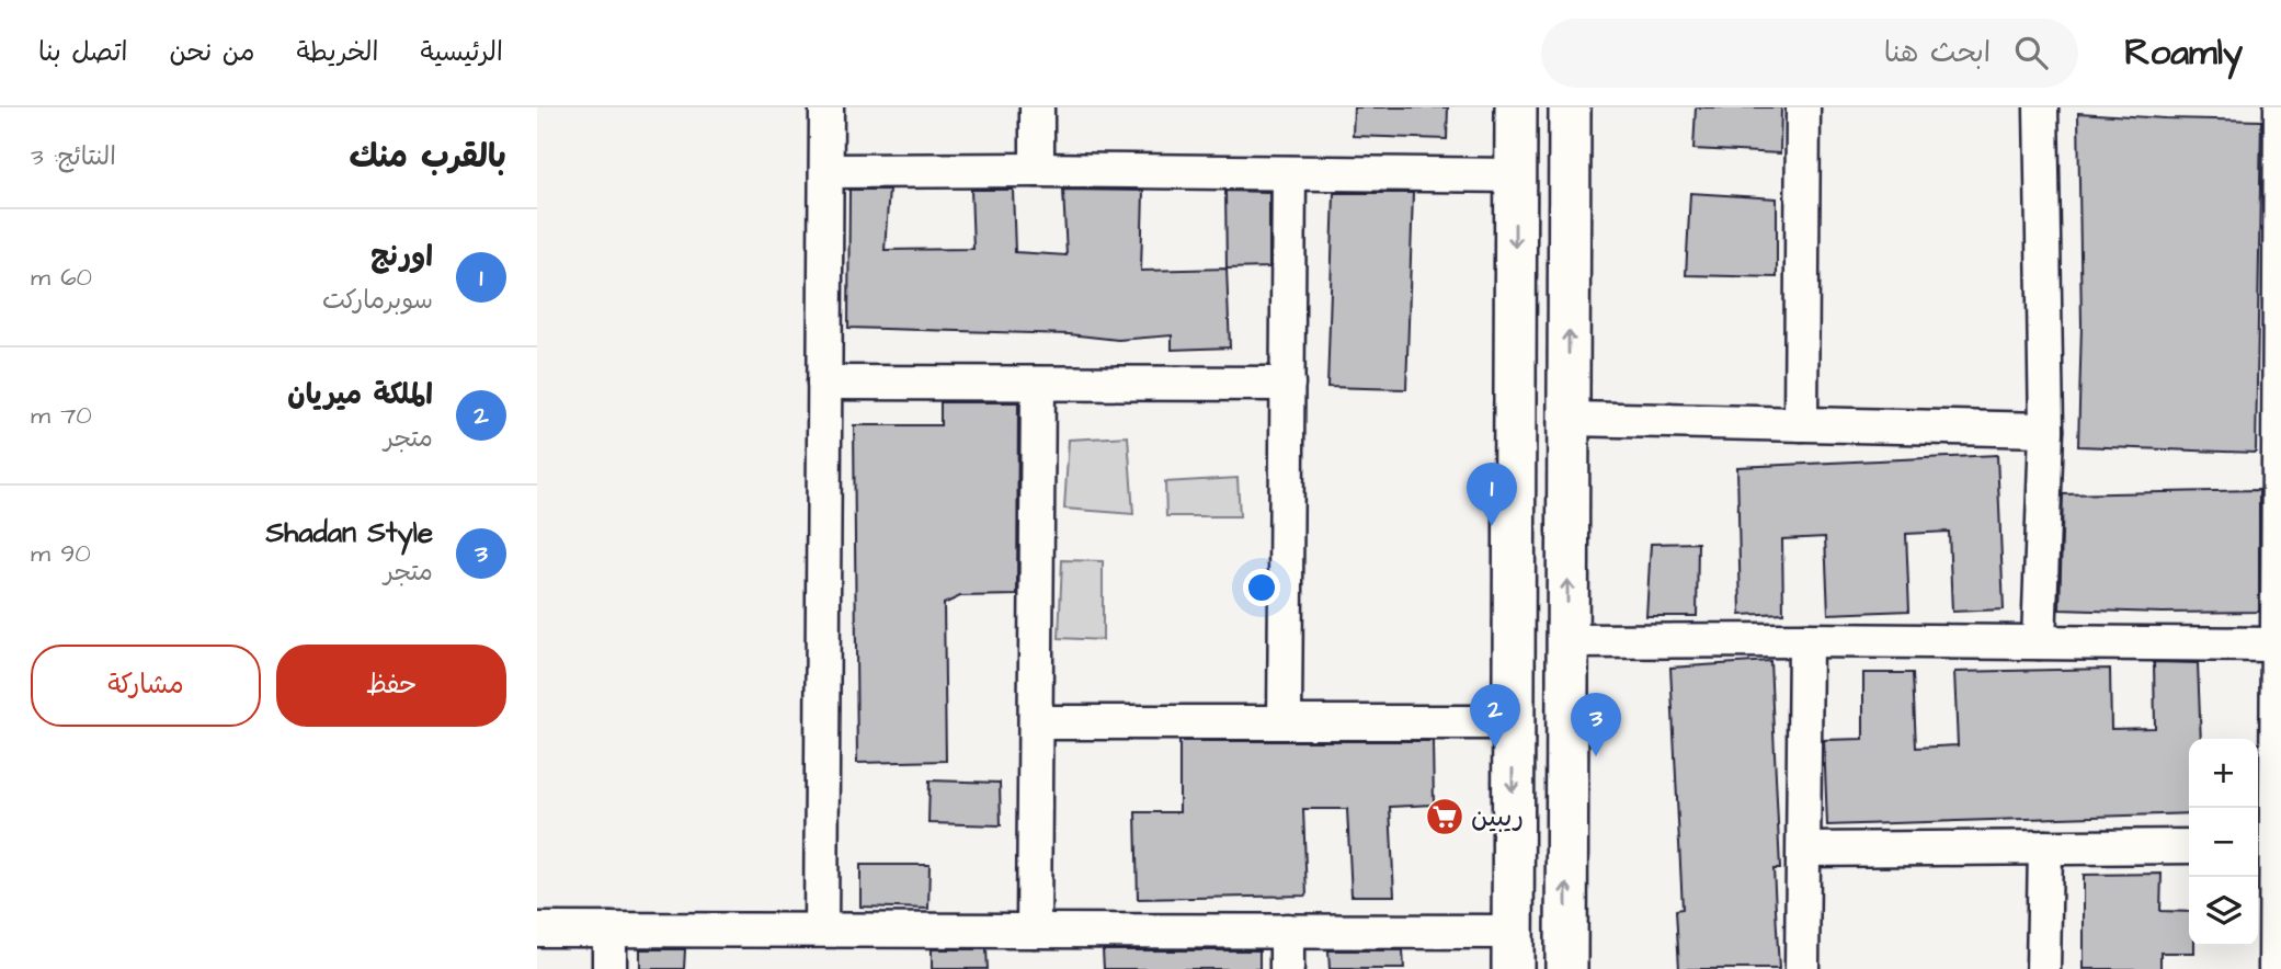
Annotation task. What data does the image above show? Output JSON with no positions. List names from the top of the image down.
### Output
{
  "places": {
    "supermarket": ["ريبين"]
  },
  "page": {
    "header": "Roamly",
    "search": "ابحث هنا",
    "nav": [
      "الرئيسية",
      "الخريطة",
      "من نحن",
      "اتصل بنا"
    ],
    "heading": ["بالقرب منك", "النتائج: 3"],
    "list": [
      {
        "mark": "1",
        "name": "اورنج",
        "note": "سوبرماركت",
        "value": "60 m"
      },
      {
        "mark": "2",
        "name": "الملكة ميريان",
        "note": "متجر",
        "value": "70 m"
      },
      {
        "mark": "3",
        "name": "Shadan Style",
        "note": "متجر",
        "value": "90 m"
      }
    ],
    "pins": ["1", "2", "3"],
    "buttons": ["حفظ", "مشاركة"],
    "map_buttons": ["+", "−"]
  }
}
